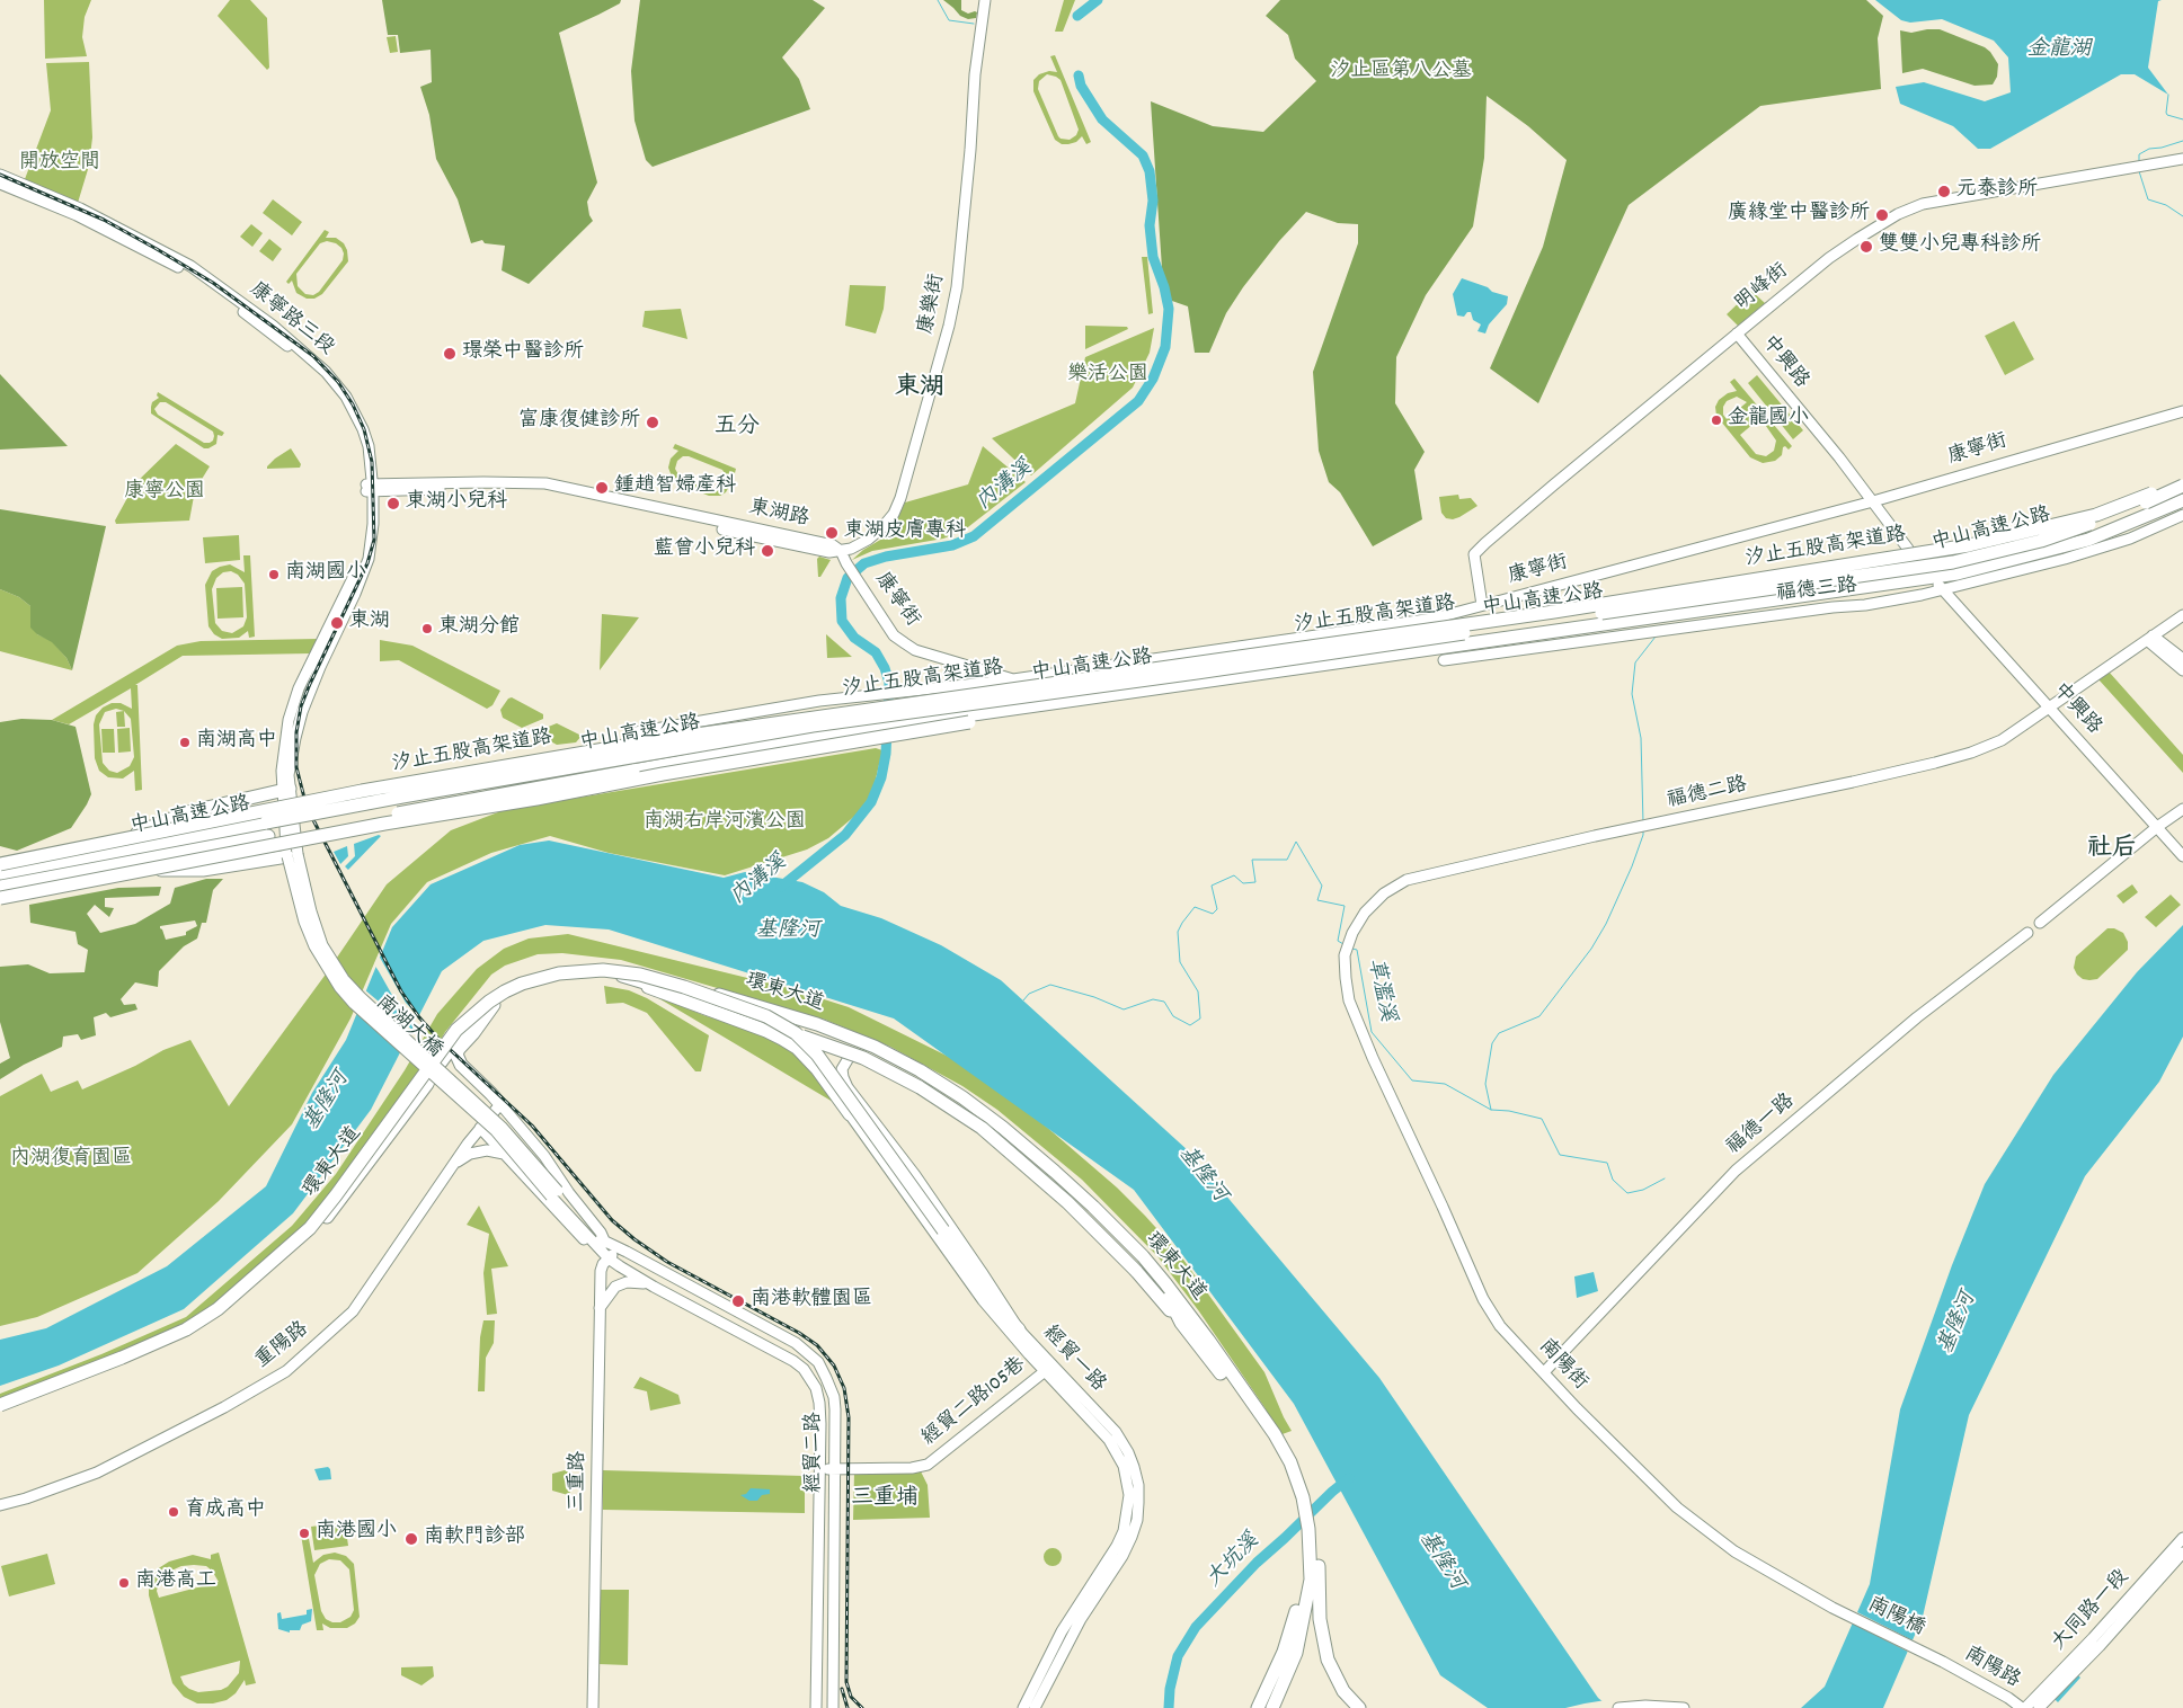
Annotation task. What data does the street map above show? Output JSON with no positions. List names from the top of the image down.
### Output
{
  "streets": {
    "highway": ["中山高速公路", "汐止五股高架道路", "環東大道"],
    "street": [
      "明峰街",
      "康樂街",
      "康寧路三段",
      "中興路",
      "康寧街",
      "東湖路",
      "福德三路",
      "福德二路",
      "南湖大橋",
      "福德一路",
      "重陽路",
      "經貿一路",
      "南陽街",
      "經貿二路105巷",
      "經貿二路",
      "三重路",
      "大同路一段",
      "南陽橋",
      "南陽路"
    ]
  },
  "crossings": [
    ["明峰街", "中興路"],
    ["明峰街", "康寧街"],
    ["康樂街", "康寧街"],
    ["康樂街", "東湖路"],
    ["康寧路三段", "東湖路"],
    ["康寧路三段", "南湖大橋"],
    ["中興路", "康寧街"],
    ["中興路", "福德三路"],
    ["中興路", "福德二路"],
    ["康寧街", "東湖路"],
    ["中山高速公路", "汐止五股高架道路"],
    ["福德二路", "南陽街"],
    ["南湖大橋", "經貿二路"],
    ["南湖大橋", "三重路"],
    ["福德一路", "南陽街"],
    ["經貿一路", "經貿二路105巷"],
    ["南陽街", "南陽橋"],
    ["經貿二路105巷", "經貿二路"],
    ["經貿二路", "三重路"],
    ["大同路一段", "南陽路"],
    ["南陽橋", "南陽路"]
  ],
  "districts": [
    "東湖",
    "五分",
    "社后",
    "三重埔"
  ],
  "water": [
    "金龍湖",
    "內溝溪",
    "基隆河",
    "草濫溪",
    "大坑溪"
  ],
  "parks": [
    "汐止區第八公墓",
    "開放空間",
    "樂活公園",
    "康寧公園",
    "南湖右岸河濱公園",
    "內湖復育園區"
  ],
  "places": [
    "元泰診所",
    "廣緣堂中醫診所",
    "雙雙小兒專科診所",
    "璟榮中醫診所",
    "金龍國小",
    "富康復健診所",
    "鍾趙智婦產科",
    "東湖小兒科",
    "東湖皮膚專科",
    "藍曾小兒科",
    "南湖國小",
    "東湖",
    "東湖分館",
    "南湖高中",
    "南港軟體園區",
    "育成高中",
    "南港國小",
    "南軟門診部",
    "南港高工"
  ]
}
